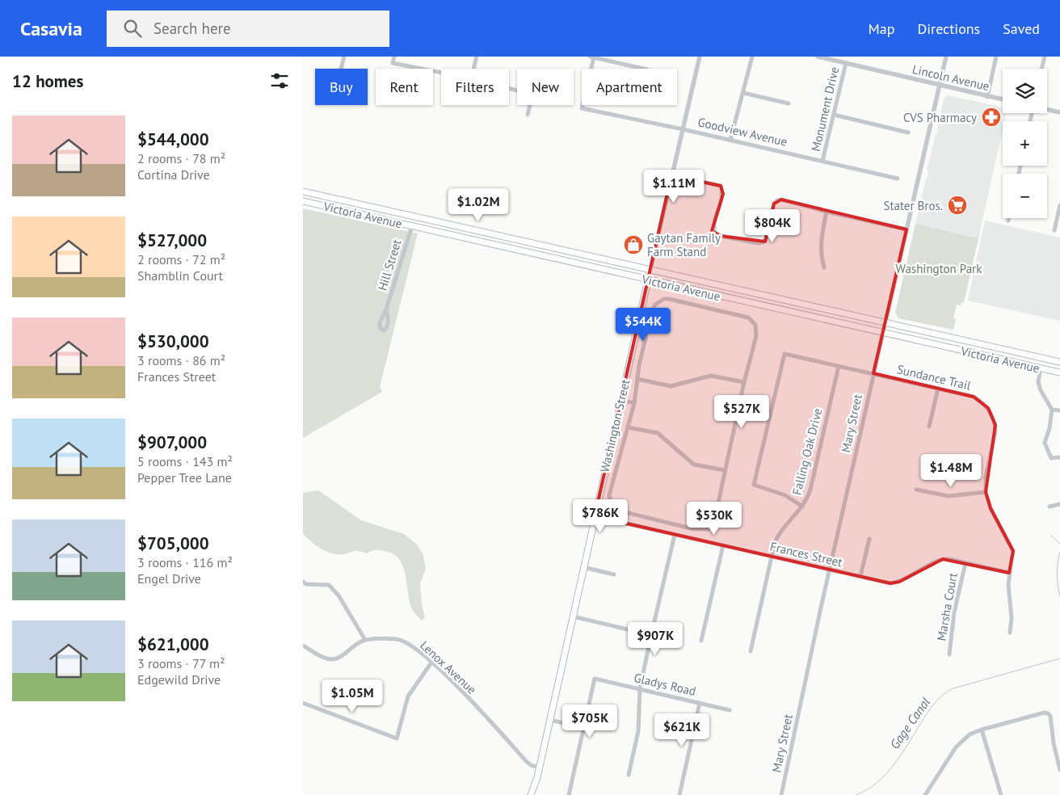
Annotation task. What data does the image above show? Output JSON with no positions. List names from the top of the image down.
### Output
{
  "streets": {
    "main road": ["Victoria Avenue", "Washington Street"],
    "street": [
      "Lincoln Avenue",
      "Monument Drive",
      "Goodview Avenue",
      "Hill Street",
      "Sundance Trail",
      "Mary Street",
      "Falling Oak Drive",
      "Frances Street",
      "Marsha Court",
      "Lenox Avenue",
      "Gladys Road"
    ]
  },
  "crossings": [
    ["Lincoln Avenue", "Monument Drive"],
    ["Lincoln Avenue", "Mary Street"],
    ["Monument Drive", "Goodview Avenue"],
    ["Goodview Avenue", "Washington Street"],
    ["Victoria Avenue", "Hill Street"],
    ["Victoria Avenue", "Mary Street"],
    ["Victoria Avenue", "Washington Street"],
    ["Sundance Trail", "Mary Street"],
    ["Sundance Trail", "Falling Oak Drive"],
    ["Sundance Trail", "Frances Street"],
    ["Mary Street", "Frances Street"],
    ["Washington Street", "Frances Street"],
    ["Washington Street", "Lenox Avenue"],
    ["Falling Oak Drive", "Frances Street"],
    ["Frances Street", "Marsha Court"]
  ],
  "water": ["Gage Canal"],
  "parks": ["Washington Park"],
  "places": {
    "pharmacy": ["CVS Pharmacy"],
    "supermarket": ["Stater Bros."],
    "shop": ["Gaytan Family Farm Stand"]
  },
  "page": {
    "header": "Casavia",
    "search": "Search here",
    "nav": ["Map", "Directions", "Saved"],
    "heading": "12 homes",
    "map_buttons": ["+", "−"],
    "chip": [
      "Buy",
      "Rent",
      "Filters",
      "New",
      "Apartment"
    ],
    "list": [
      {
        "name": "$544,000",
        "note": "2 rooms · 78 m² · Cortina Drive"
      },
      {
        "name": "$527,000",
        "note": "2 rooms · 72 m² · Shamblin Court"
      },
      {
        "name": "$530,000",
        "note": "3 rooms · 86 m² · Frances Street"
      },
      {
        "name": "$907,000",
        "note": "5 rooms · 143 m² · Pepper Tree Lane"
      },
      {
        "name": "$705,000",
        "note": "3 rooms · 116 m² · Engel Drive"
      },
      {
        "name": "$621,000",
        "note": "3 rooms · 77 m² · Edgewild Drive"
      }
    ],
    "price": [
      "$1.11M",
      "$1.02M",
      "$804K",
      "$544K",
      "$527K",
      "$1.48M",
      "$786K",
      "$530K",
      "$907K",
      "$1.05M",
      "$705K",
      "$621K"
    ]
  }
}
